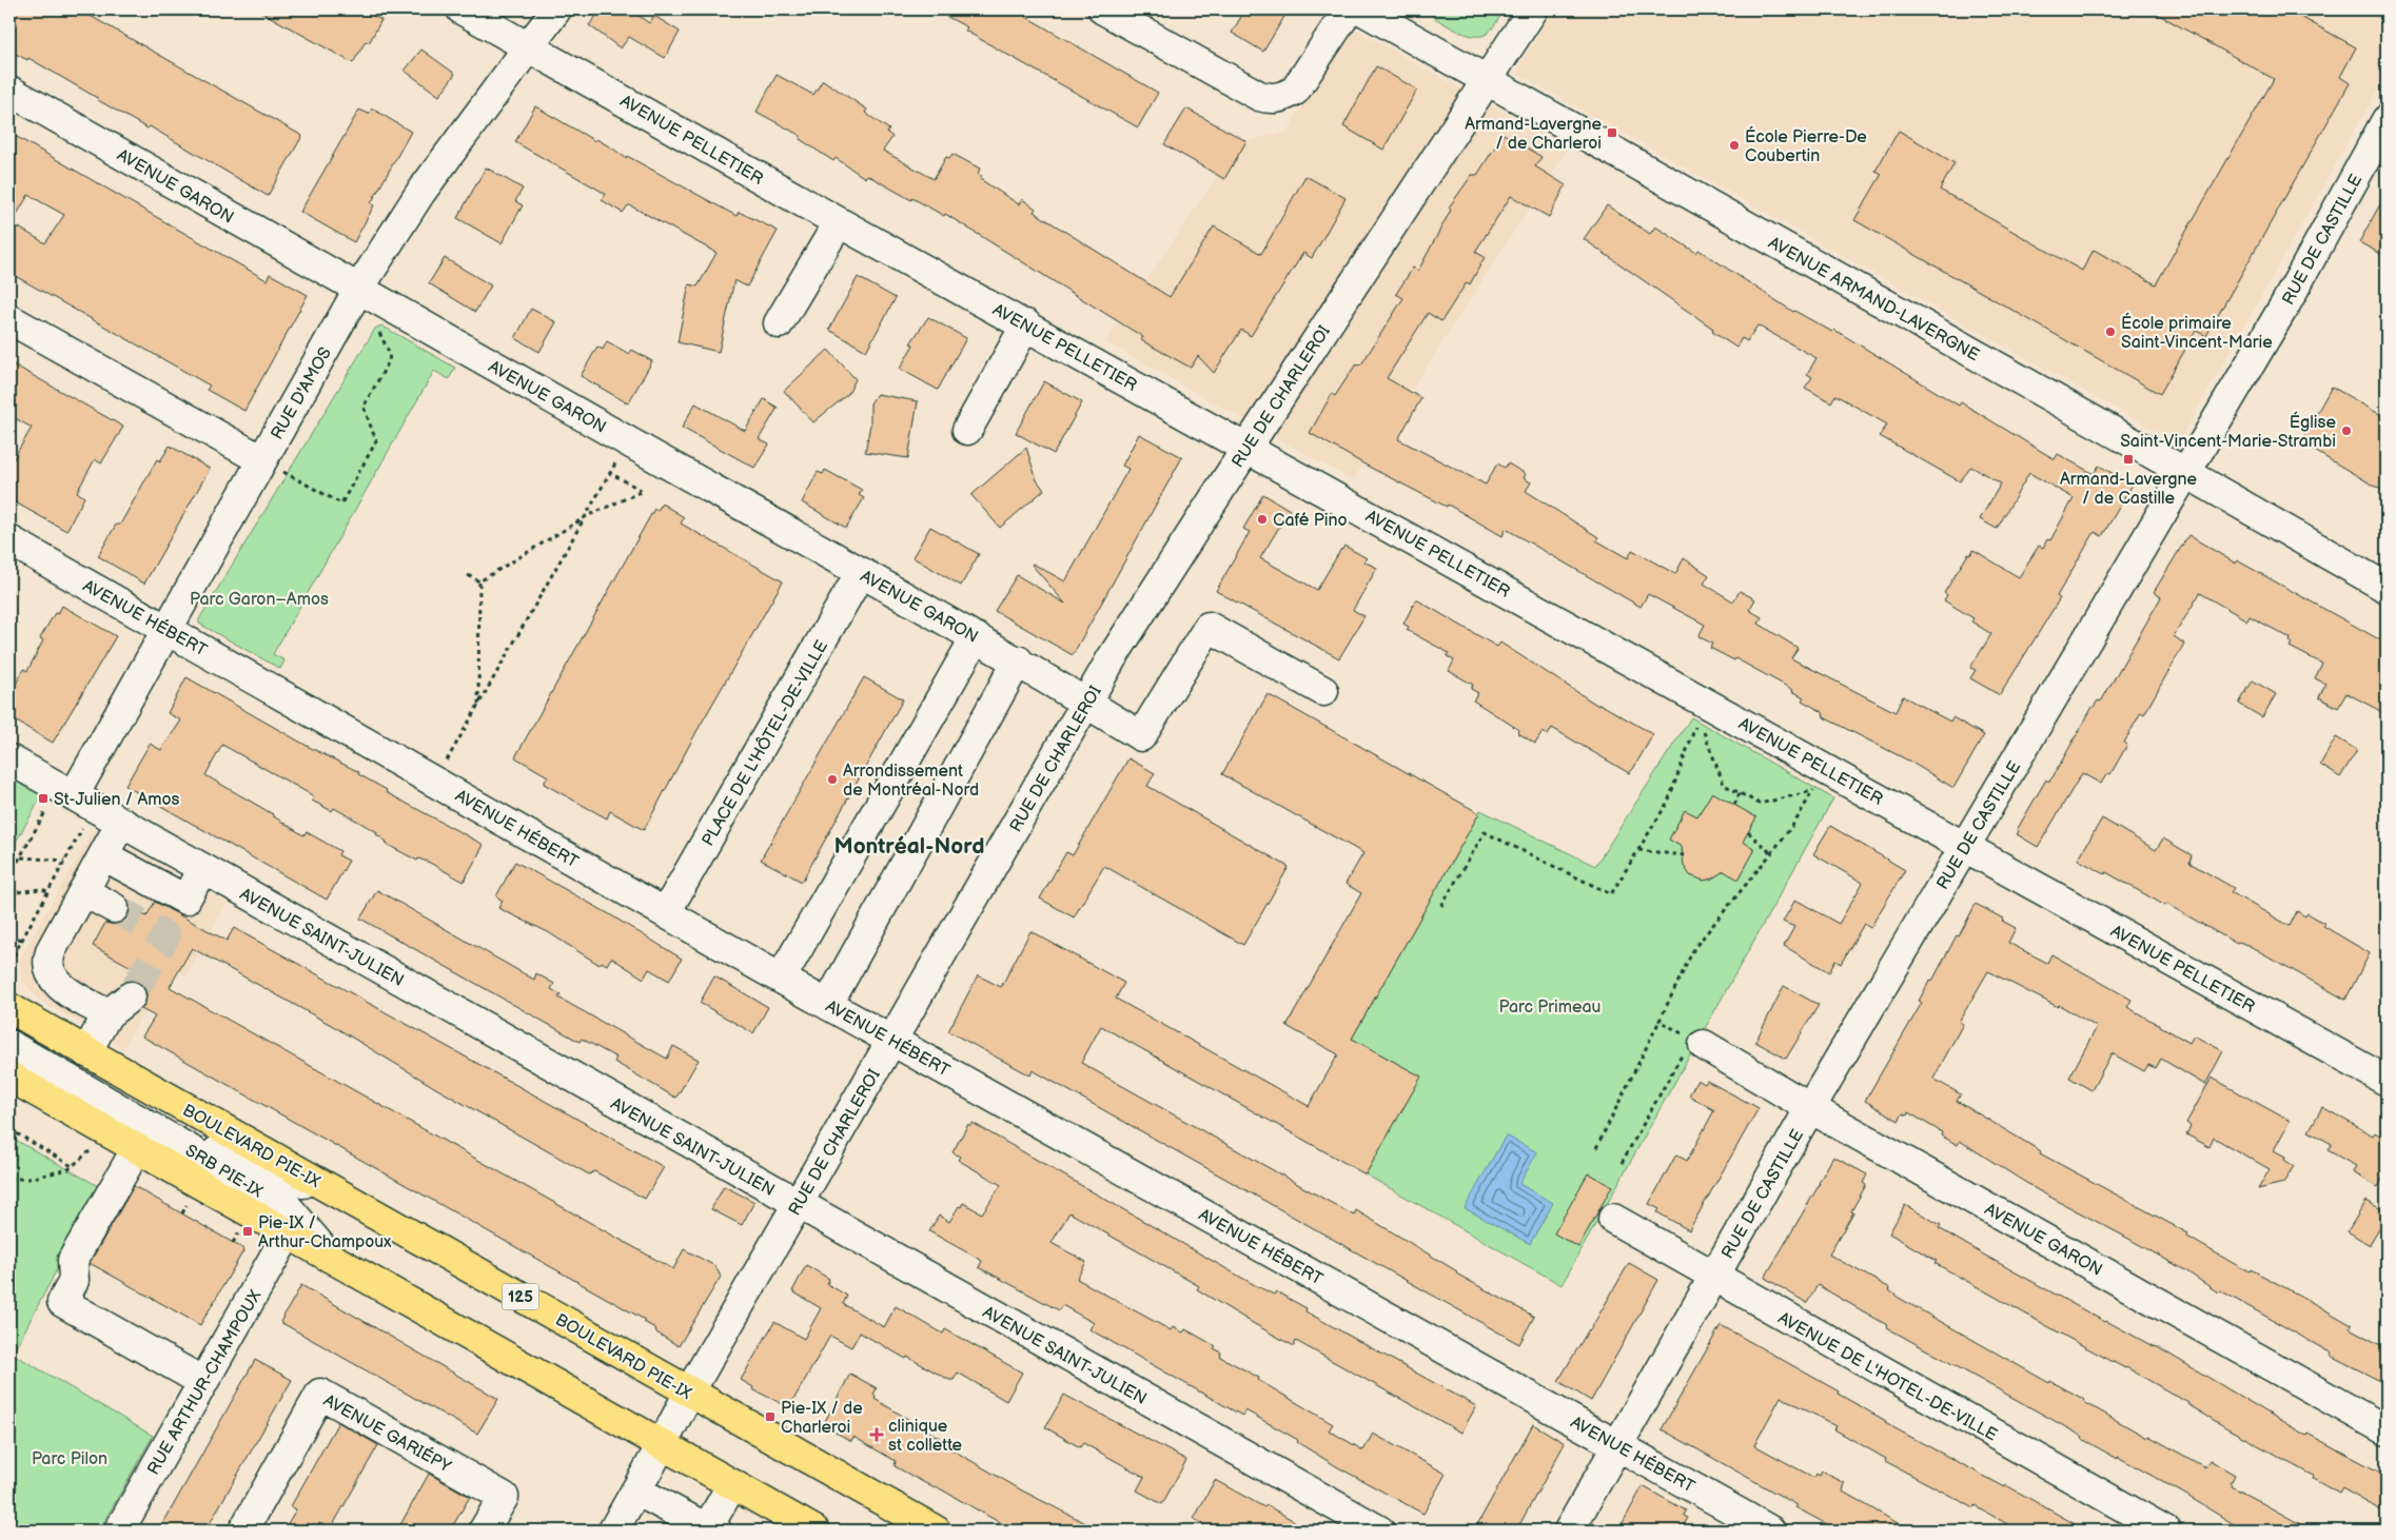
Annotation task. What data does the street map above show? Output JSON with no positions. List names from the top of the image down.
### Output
{
  "streets": {
    "main road": ["BOULEVARD PIE-IX", "125"],
    "street": [
      "AVENUE PELLETIER",
      "AVENUE GARON",
      "RUE DE CASTILLE",
      "AVENUE ARMAND-LAVERGNE",
      "RUE D'AMOS",
      "RUE DE CHARLEROI",
      "AVENUE HÉBERT",
      "PLACE DE L'HÔTEL-DE-VILLE",
      "AVENUE SAINT-JULIEN",
      "SRB PIE-IX",
      "AVENUE DE L'HOTEL-DE-VILLE",
      "RUE ARTHUR-CHAMPOUX",
      "AVENUE GARIÉPY"
    ]
  },
  "crossings": [
    ["AVENUE PELLETIER", "RUE DE CASTILLE"],
    ["AVENUE PELLETIER", "RUE D'AMOS"],
    ["AVENUE PELLETIER", "RUE DE CHARLEROI"],
    ["AVENUE GARON", "RUE DE CASTILLE"],
    ["AVENUE GARON", "RUE D'AMOS"],
    ["AVENUE GARON", "RUE DE CHARLEROI"],
    ["AVENUE GARON", "PLACE DE L'HÔTEL-DE-VILLE"],
    ["RUE DE CASTILLE", "AVENUE ARMAND-LAVERGNE"],
    ["RUE DE CASTILLE", "AVENUE HÉBERT"],
    ["RUE DE CASTILLE", "AVENUE DE L'HOTEL-DE-VILLE"],
    ["AVENUE ARMAND-LAVERGNE", "RUE DE CHARLEROI"],
    ["RUE D'AMOS", "AVENUE HÉBERT"],
    ["RUE D'AMOS", "AVENUE SAINT-JULIEN"],
    ["RUE DE CHARLEROI", "AVENUE HÉBERT"],
    ["RUE DE CHARLEROI", "AVENUE SAINT-JULIEN"],
    ["RUE DE CHARLEROI", "BOULEVARD PIE-IX"],
    ["AVENUE HÉBERT", "PLACE DE L'HÔTEL-DE-VILLE"],
    ["BOULEVARD PIE-IX", "SRB PIE-IX"]
  ],
  "districts": ["Montréal-Nord"],
  "parks": ["Parc Garon–Amos", "Parc Primeau", "Parc Pilon"],
  "places": {
    "transit": [
      "Armand-Lavergne / de Charleroi",
      "Armand-Lavergne / de Castille",
      "St-Julien / Amos",
      "Pie-IX / Arthur-Champoux",
      "Pie-IX / de Charleroi"
    ],
    "other": [
      "École Pierre-De Coubertin",
      "École primaire Saint-Vincent-Marie",
      "Église Saint-Vincent-Marie-Strambi",
      "Café Pino",
      "Arrondissement de Montréal-Nord"
    ],
    "health": ["clinique st collette"]
  }
}
